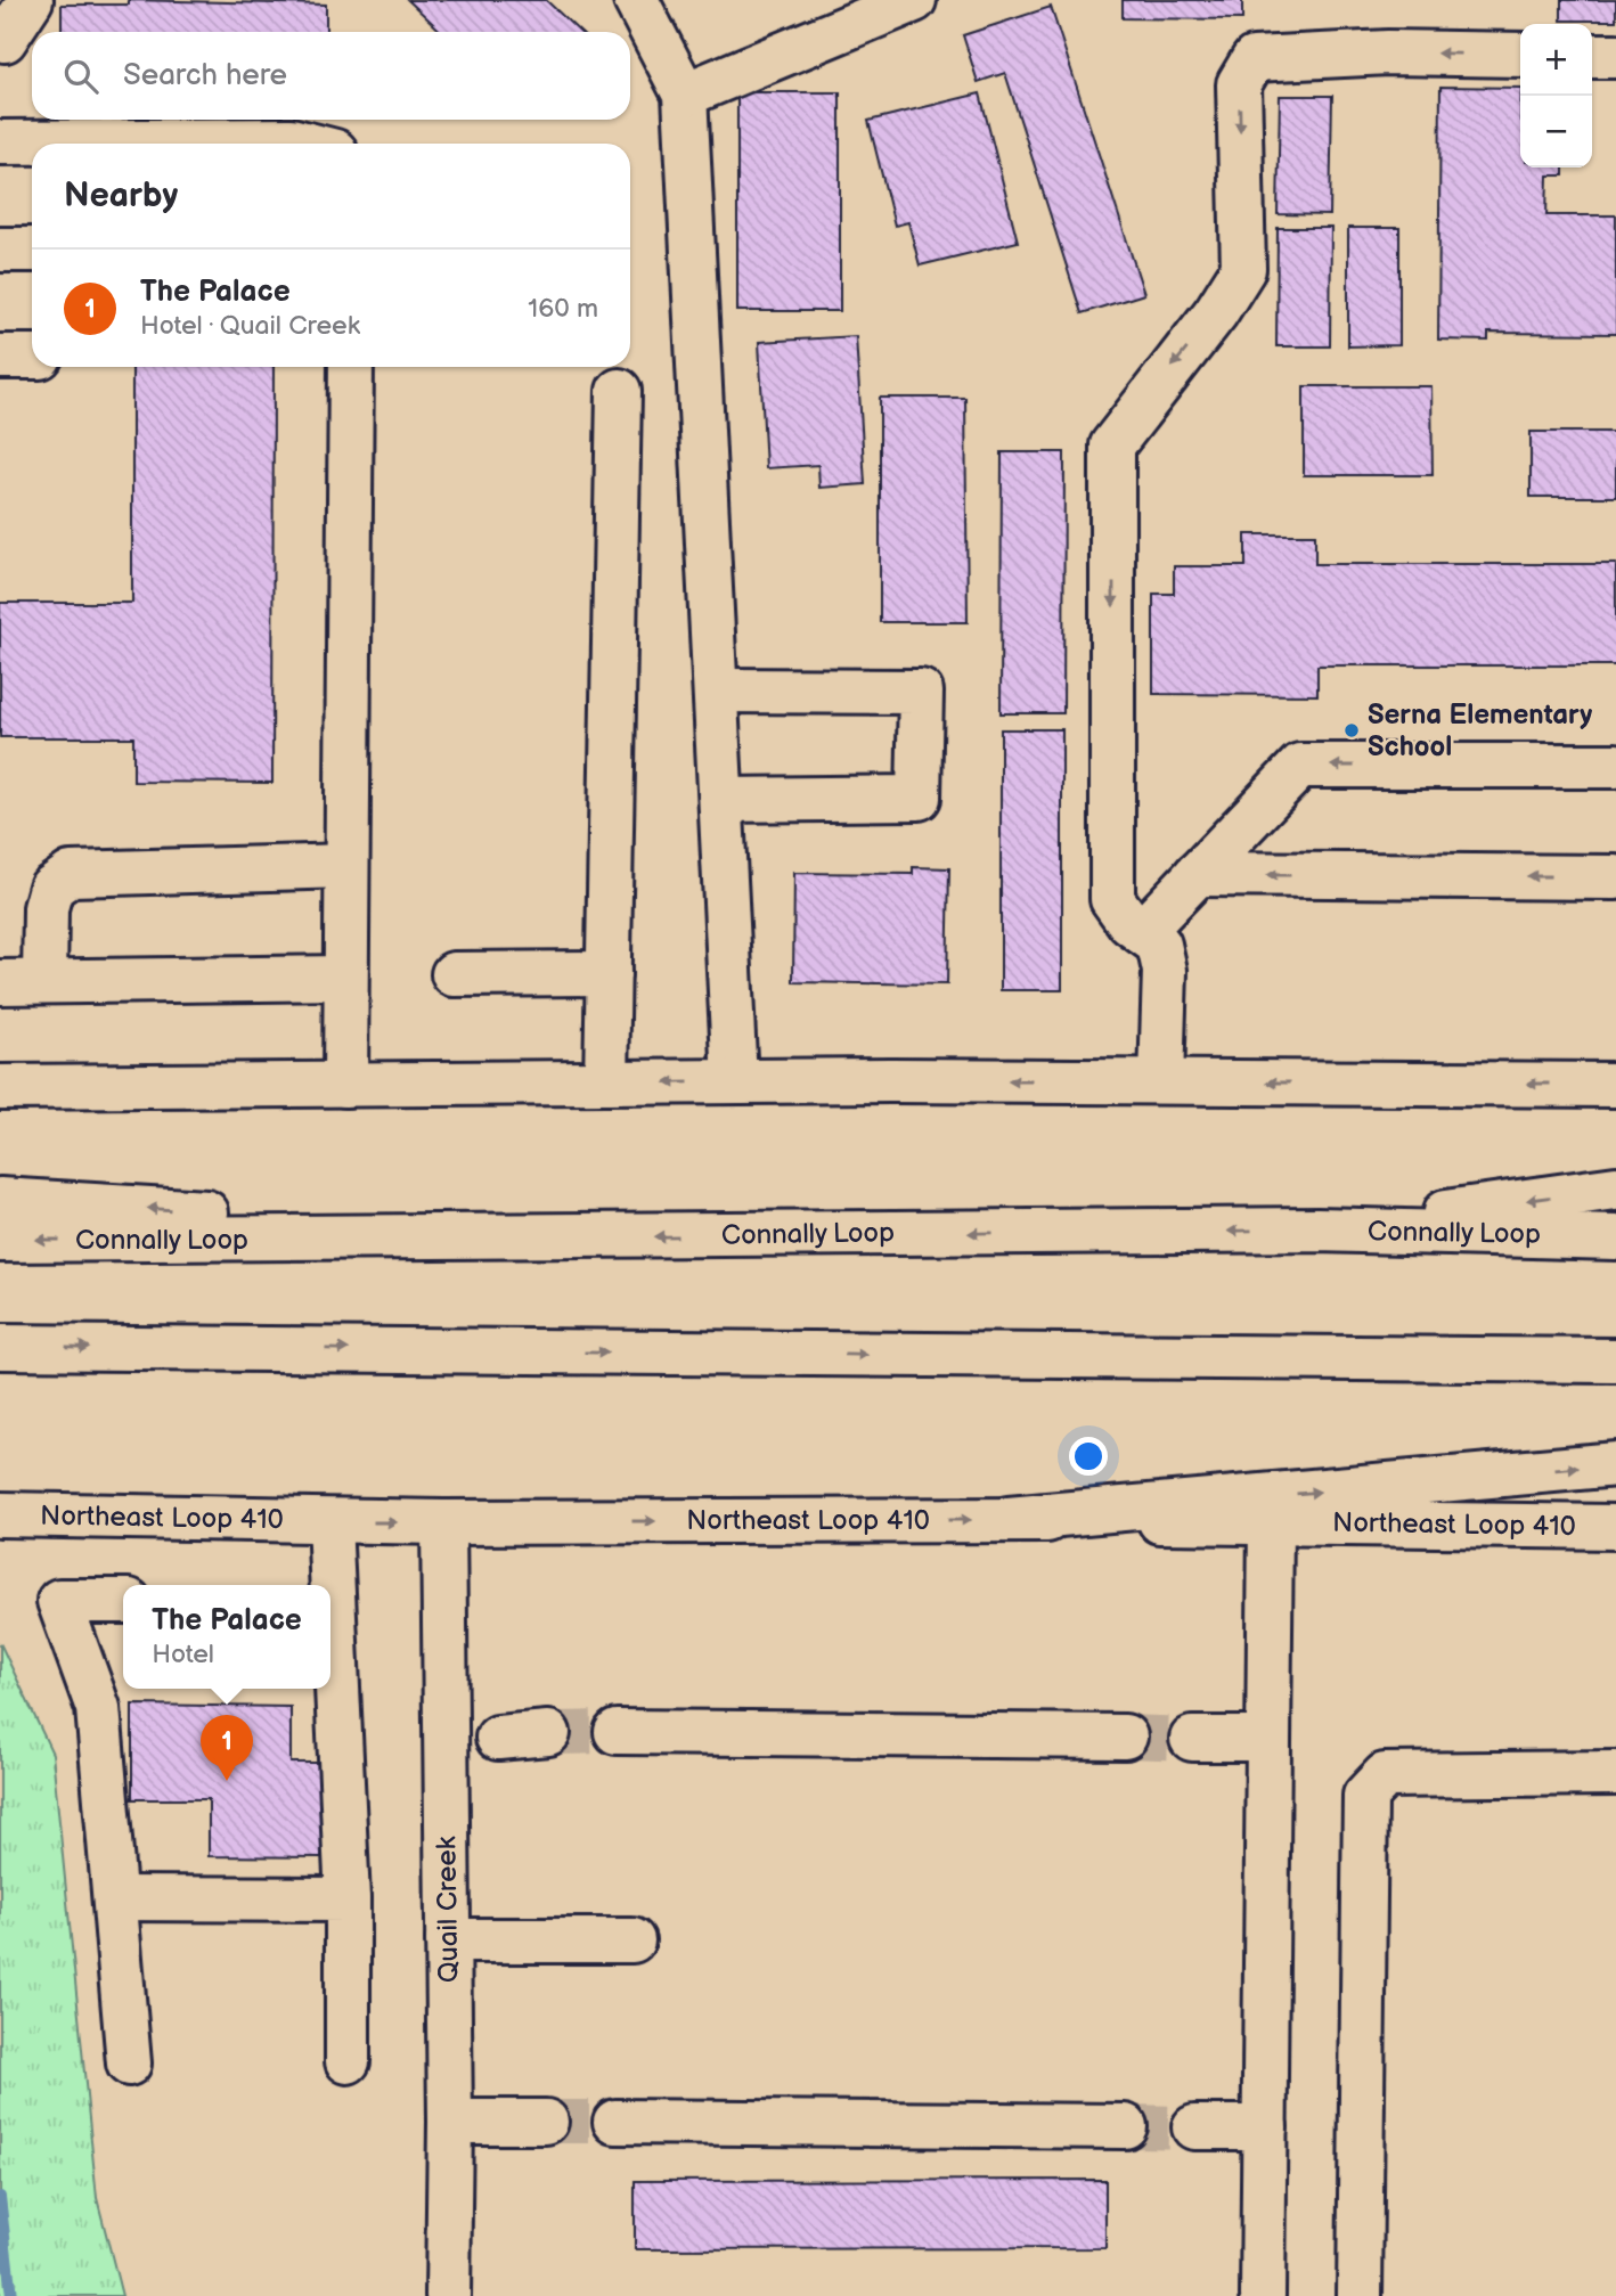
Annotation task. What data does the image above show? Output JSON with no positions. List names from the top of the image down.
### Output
{
  "streets": {
    "main road": ["Connally Loop", "Northeast Loop 410", "Quail Creek"]
  },
  "crossings": [
    ["Northeast Loop 410", "Quail Creek"]
  ],
  "places": ["Serna Elementary School"],
  "page": {
    "map_buttons": ["+", "−"],
    "search": "Search here",
    "heading": "Nearby",
    "list": [
      {
        "mark": "1",
        "name": "The Palace",
        "note": "Hotel · Quail Creek",
        "value": "160 m"
      }
    ],
    "popup": ["The Palace", "Hotel"],
    "pins": "1"
  }
}
